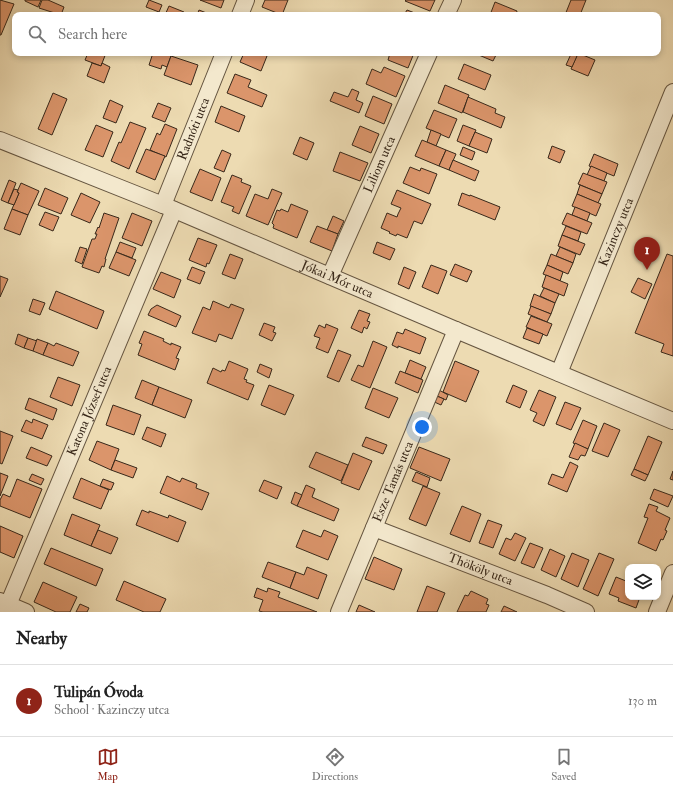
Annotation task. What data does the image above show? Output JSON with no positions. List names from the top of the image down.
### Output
{
  "streets": {
    "street": [
      "Radnóti utca",
      "Liliom utca",
      "Kazinczy utca",
      "Jókai Mór utca",
      "Katona József utca",
      "Esze Tamás utca",
      "Thököly utca"
    ]
  },
  "crossings": [
    ["Radnóti utca", "Jókai Mór utca"],
    ["Radnóti utca", "Katona József utca"],
    ["Liliom utca", "Jókai Mór utca"],
    ["Kazinczy utca", "Jókai Mór utca"],
    ["Jókai Mór utca", "Katona József utca"],
    ["Jókai Mór utca", "Esze Tamás utca"],
    ["Esze Tamás utca", "Thököly utca"]
  ],
  "page": {
    "search": "Search here",
    "pins": "1",
    "heading": "Nearby",
    "list": [
      {
        "mark": "1",
        "name": "Tulipán Óvoda",
        "note": "School · Kazinczy utca",
        "value": "130 m"
      }
    ],
    "nav": ["Map", "Directions", "Saved"]
  }
}
